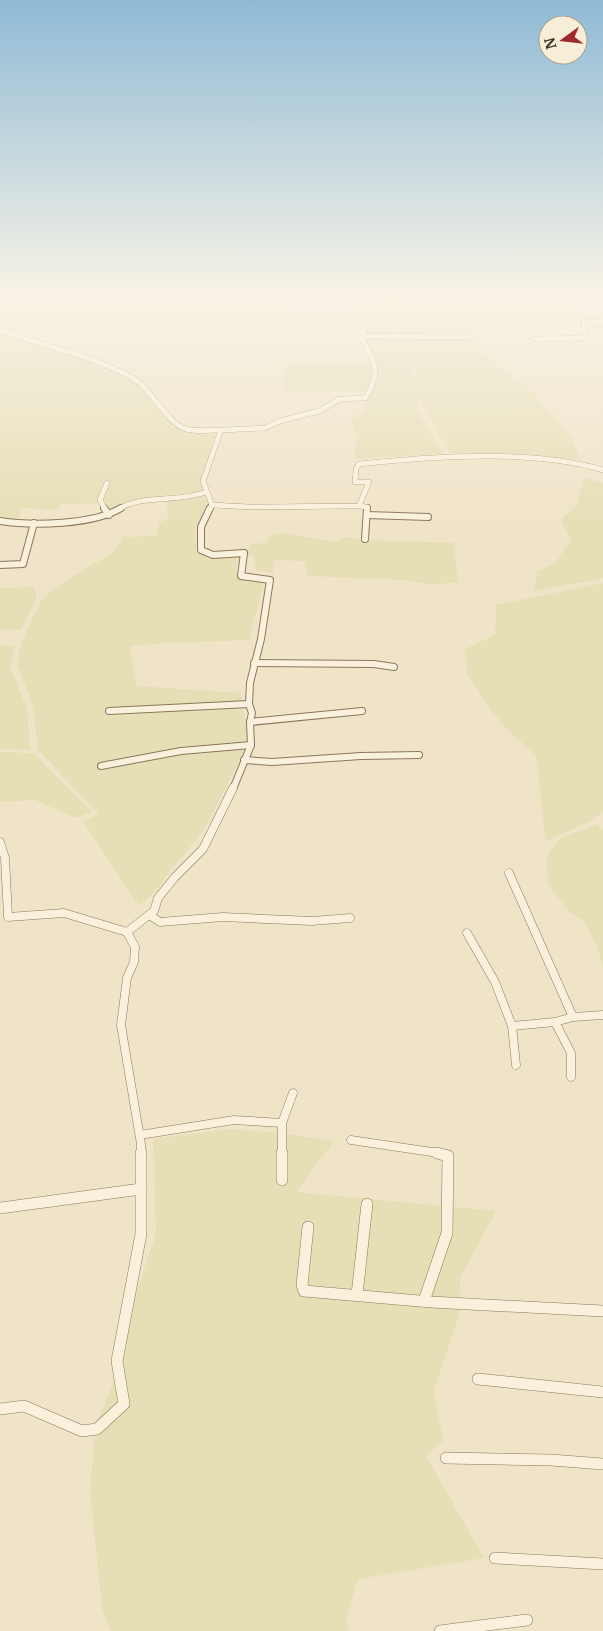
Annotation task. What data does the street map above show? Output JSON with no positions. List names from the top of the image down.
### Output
{
  "north": "left"
}
